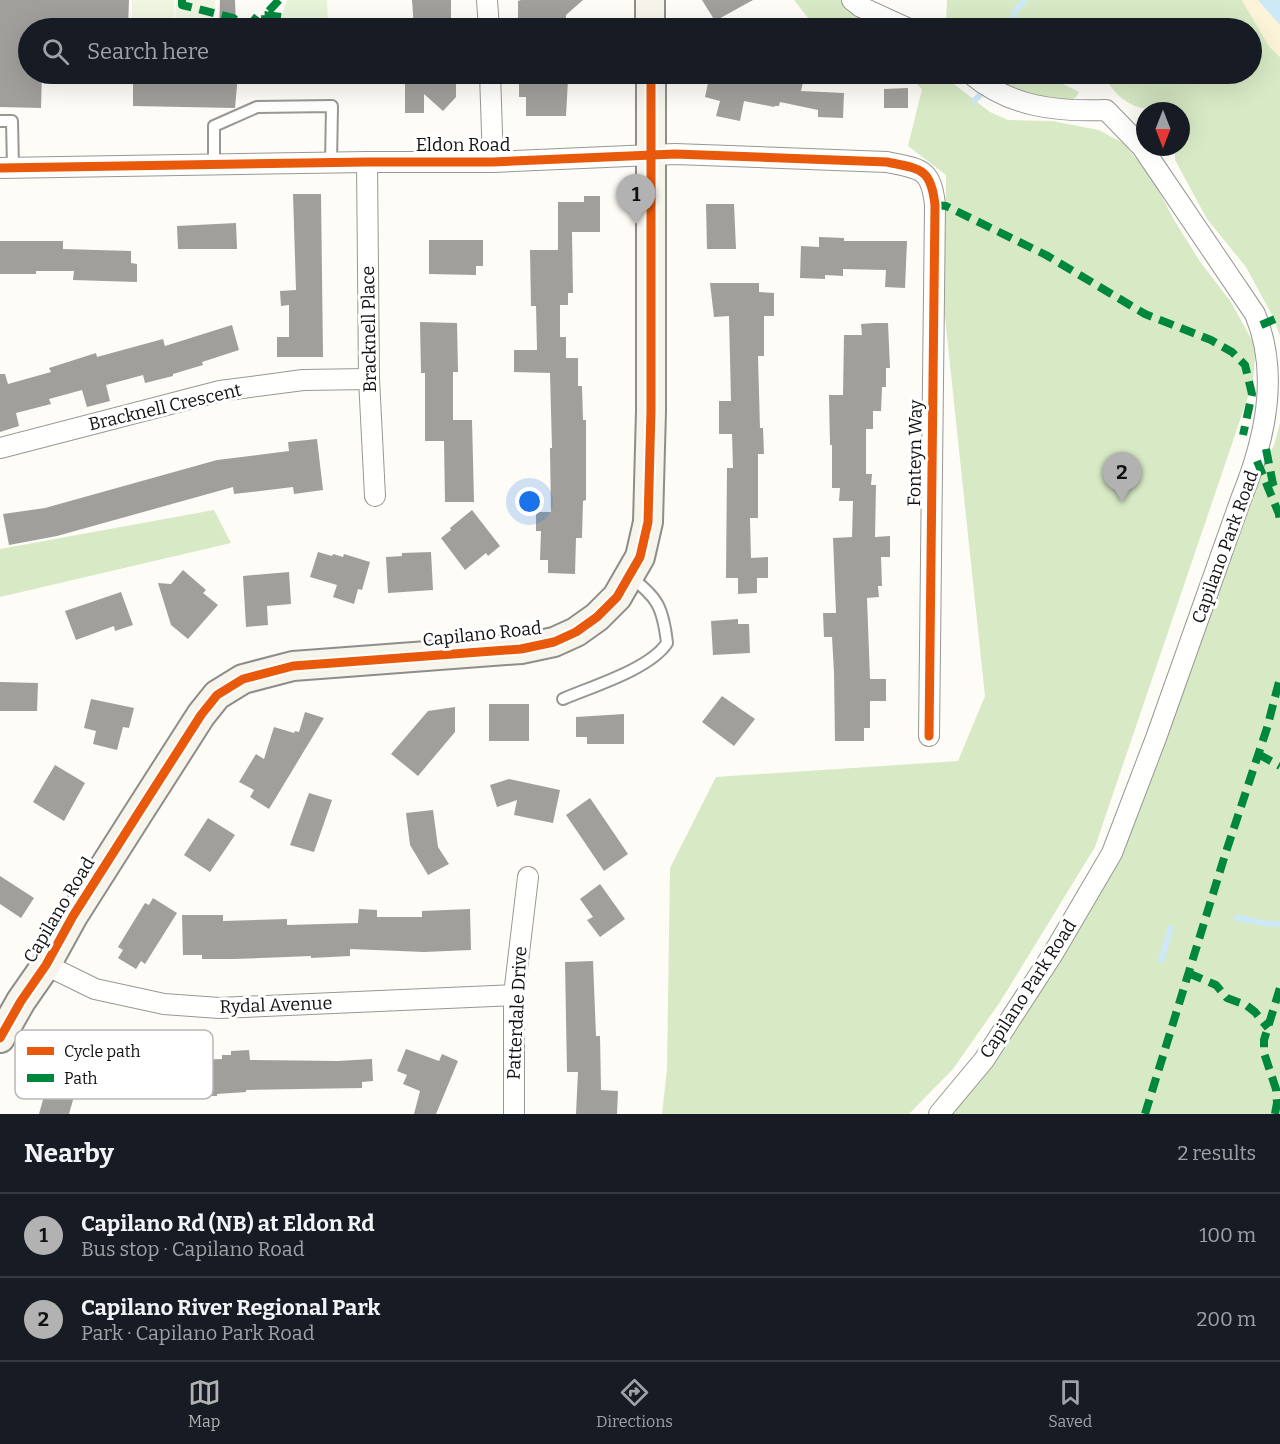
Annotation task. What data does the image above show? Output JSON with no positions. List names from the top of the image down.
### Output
{
  "streets": {
    "main road": ["Capilano Road"],
    "street": [
      "Eldon Road",
      "Bracknell Place",
      "Bracknell Crescent",
      "Fonteyn Way",
      "Capilano Park Road",
      "Rydal Avenue",
      "Patterdale Drive"
    ]
  },
  "crossings": [
    ["Eldon Road", "Bracknell Place"],
    ["Eldon Road", "Fonteyn Way"],
    ["Eldon Road", "Capilano Road"],
    ["Bracknell Place", "Bracknell Crescent"],
    ["Capilano Road", "Rydal Avenue"],
    ["Rydal Avenue", "Patterdale Drive"]
  ],
  "legend": ["Cycle path", "Path"],
  "north": "bottom",
  "page": {
    "search": "Search here",
    "pins": ["1", "2"],
    "heading": ["Nearby", "2 results"],
    "list": [
      {
        "mark": "1",
        "name": "Capilano Rd (NB) at Eldon Rd",
        "note": "Bus stop · Capilano Road",
        "value": "100 m"
      },
      {
        "mark": "2",
        "name": "Capilano River Regional Park",
        "note": "Park · Capilano Park Road",
        "value": "200 m"
      }
    ],
    "nav": ["Map", "Directions", "Saved"]
  }
}
